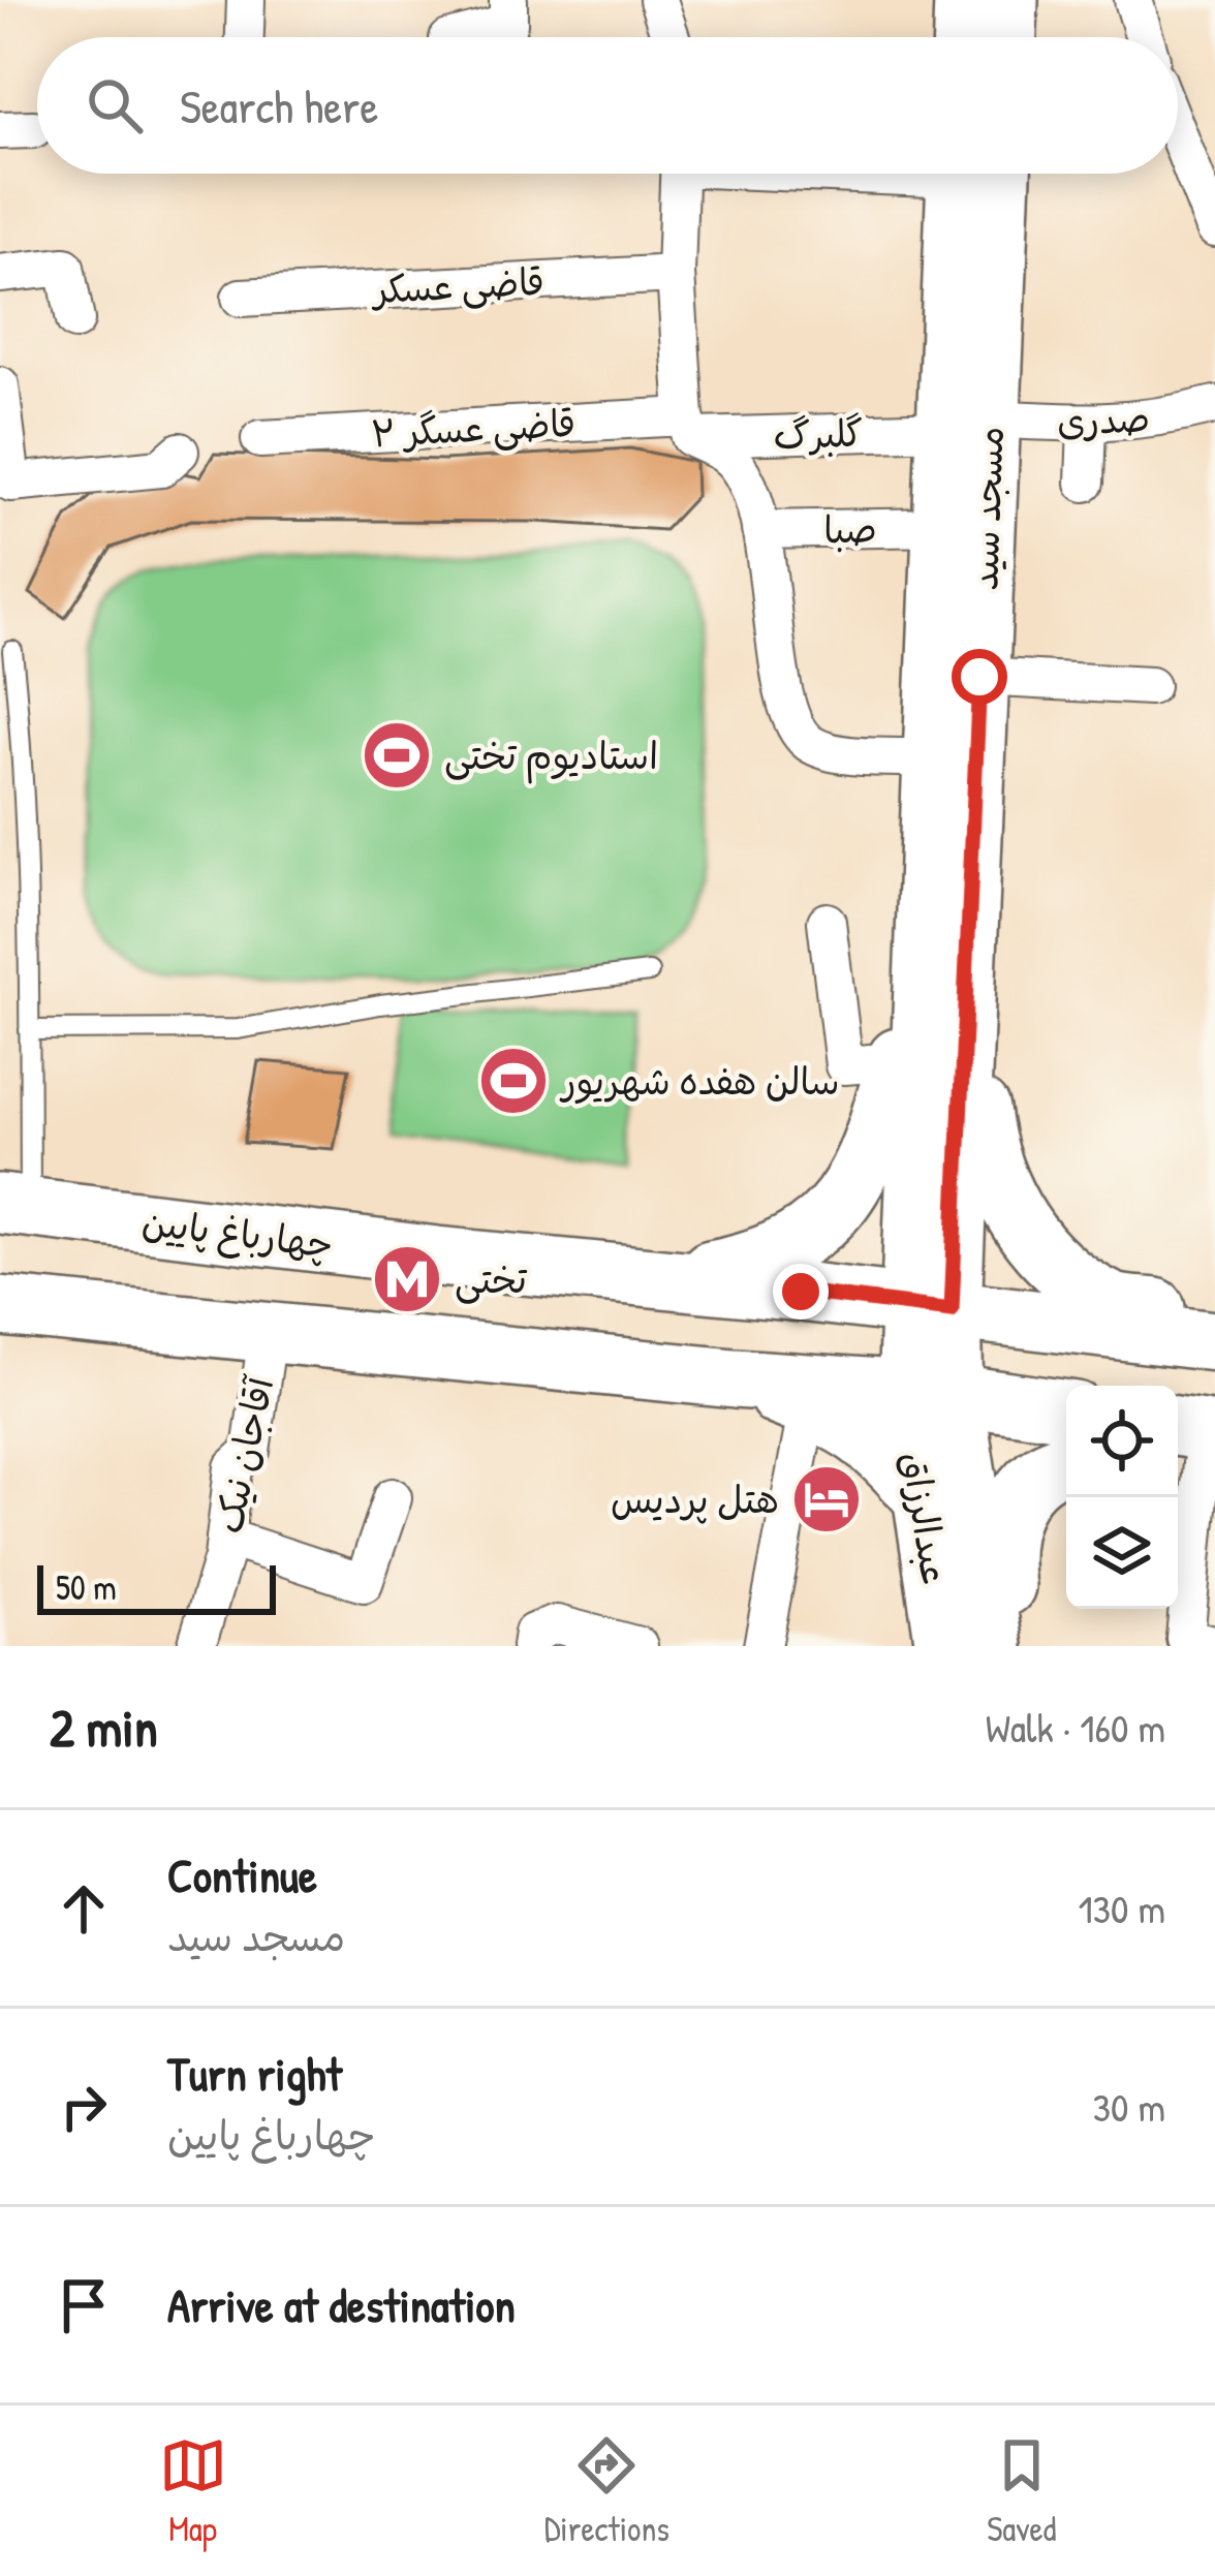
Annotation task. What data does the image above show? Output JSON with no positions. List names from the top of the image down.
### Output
{
  "streets": {
    "main road": ["مسجد سید", "چهارباغ پایین", "عبدالرزاق"],
    "street": [
      "قاضی عسکر",
      "صدری",
      "قاضی عسگر ۲",
      "گلبرگ",
      "صبا",
      "آقاجان نیک"
    ]
  },
  "crossings": [
    ["صدری", "گلبرگ"],
    ["صدری", "مسجد سید"],
    ["قاضی عسگر ۲", "گلبرگ"],
    ["گلبرگ", "مسجد سید"],
    ["مسجد سید", "صبا"],
    ["مسجد سید", "چهارباغ پایین"],
    ["مسجد سید", "عبدالرزاق"]
  ],
  "places": {
    "sports": ["استادیوم تختی", "سالن هفده شهریور"],
    "metro station": ["تختی"],
    "hotel": ["هتل پردیس"]
  },
  "scale_bar": "50 m",
  "page": {
    "search": "Search here",
    "scale": "50 m",
    "heading": ["2 min", "Walk · 160 m"],
    "list": [
      ["Continue", "مسجد سید", "130 m"],
      ["Turn right", "چهارباغ پایین", "30 m"],
      "Arrive at destination"
    ],
    "nav": ["Map", "Directions", "Saved"]
  }
}
